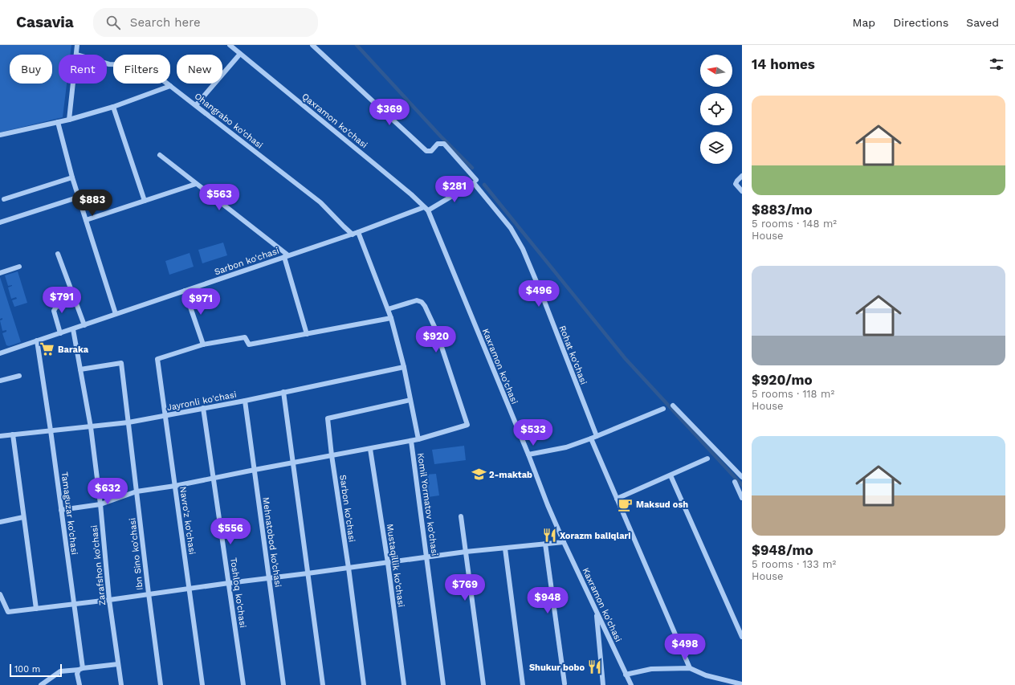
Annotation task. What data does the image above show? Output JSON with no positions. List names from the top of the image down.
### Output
{
  "streets": {
    "street": [
      "Ohangrabo ko'chasi",
      "Qaxramon ko'chasi",
      "Sarbon ko'chasi",
      "Rohat ko'chasi",
      "Kaxramon ko'chasi",
      "Jayronli ko'chasi",
      "Komil Yormatov ko'chasi",
      "Tamaguzar ko'chasi",
      "Navro'z ko'chasi",
      "Mehnatobod ko'chasi",
      "Ibn Sino ko'chasi",
      "Zarafshon ko'chasi",
      "Mustaqillik ko'chasi",
      "Toshloq ko'chasi"
    ]
  },
  "crossings": [
    ["Ohangrabo ko'chasi", "Sarbon ko'chasi"],
    ["Qaxramon ko'chasi", "Sarbon ko'chasi"],
    ["Qaxramon ko'chasi", "Kaxramon ko'chasi"],
    ["Sarbon ko'chasi", "Rohat ko'chasi"],
    ["Sarbon ko'chasi", "Kaxramon ko'chasi"],
    ["Sarbon ko'chasi", "Tamaguzar ko'chasi"],
    ["Sarbon ko'chasi", "Zarafshon ko'chasi"],
    ["Jayronli ko'chasi", "Tamaguzar ko'chasi"],
    ["Jayronli ko'chasi", "Navro'z ko'chasi"],
    ["Jayronli ko'chasi", "Mehnatobod ko'chasi"],
    ["Jayronli ko'chasi", "Ibn Sino ko'chasi"],
    ["Jayronli ko'chasi", "Zarafshon ko'chasi"],
    ["Jayronli ko'chasi", "Toshloq ko'chasi"],
    ["Ibn Sino ko'chasi", "Zarafshon ko'chasi"]
  ],
  "places": {
    "supermarket": ["Baraka"],
    "school or university": ["2-maktab"],
    "cafe": ["Maksud osh"],
    "restaurant": ["Xorazm baliqlari", "Shukur bobo"]
  },
  "scale_bar": "100 m",
  "north": "left",
  "page": {
    "header": "Casavia",
    "search": "Search here",
    "nav": ["Map", "Directions", "Saved"],
    "heading": "14 homes",
    "chip": [
      "Buy",
      "Rent",
      "Filters",
      "New"
    ],
    "list": [
      {
        "name": "$883/mo",
        "note": "5 rooms · 148 m² · House"
      },
      {
        "name": "$920/mo",
        "note": "5 rooms · 118 m² · House"
      },
      {
        "name": "$948/mo",
        "note": "5 rooms · 133 m² · House"
      }
    ],
    "price": [
      "$369",
      "$281",
      "$563",
      "$883",
      "$496",
      "$791",
      "$971",
      "$920",
      "$533",
      "$632",
      "$556",
      "$769",
      "$948",
      "$498"
    ],
    "scale": "100 m"
  }
}
